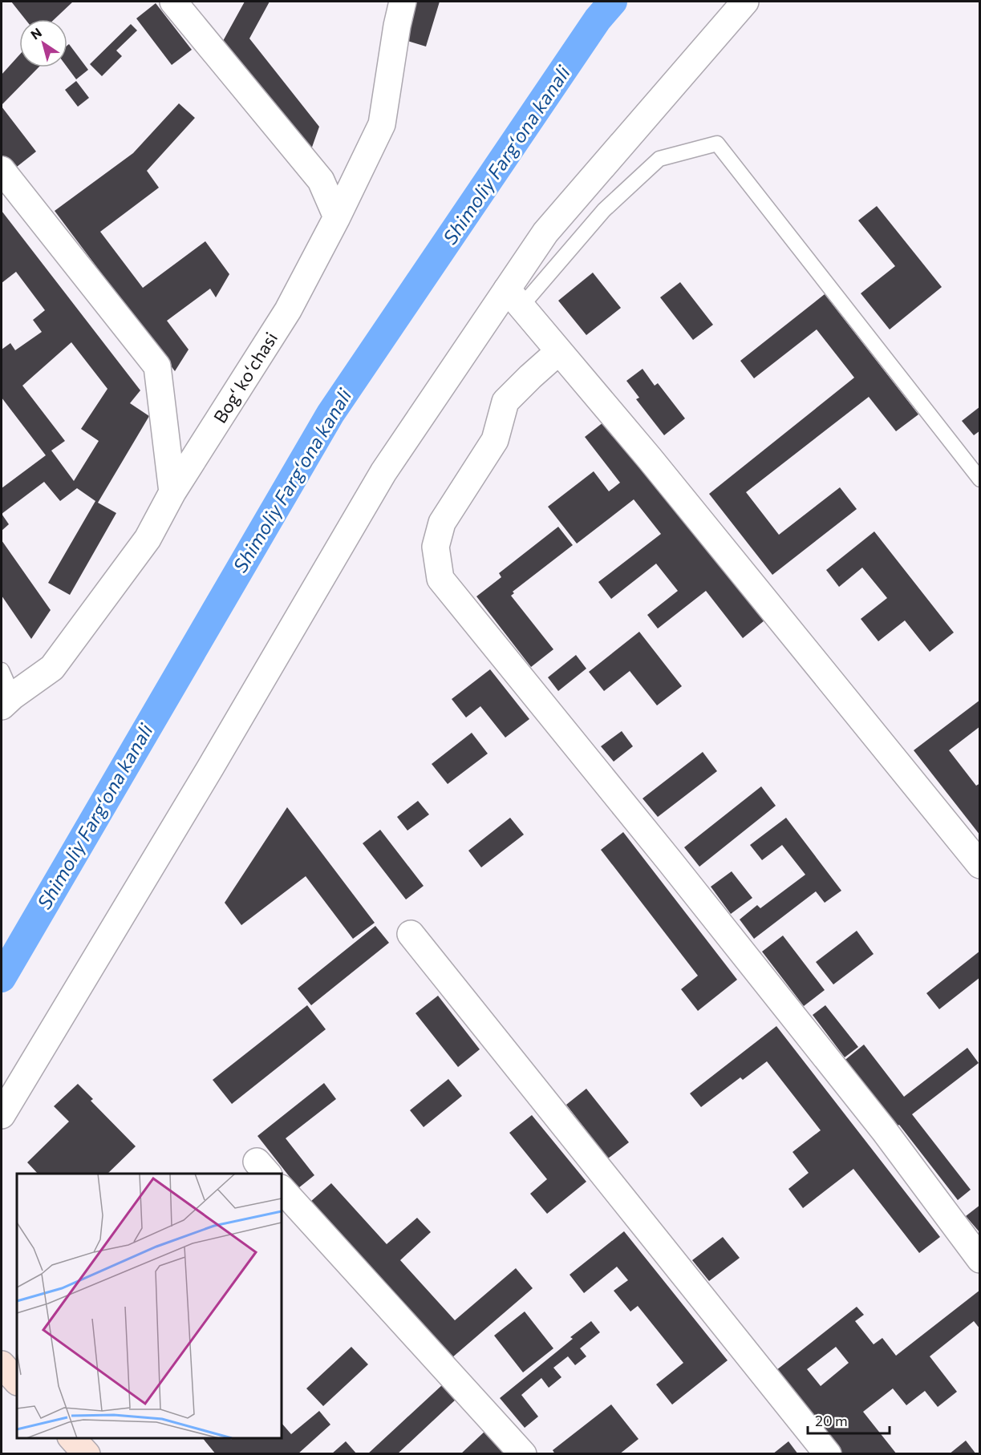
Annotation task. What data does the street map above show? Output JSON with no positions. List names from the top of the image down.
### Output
{
  "streets": {
    "street": ["Bogʻ koʻchasi"]
  },
  "water": ["Shimoliy Fargʻona kanali"],
  "scale_bar": "20 m",
  "north": "top left"
}
